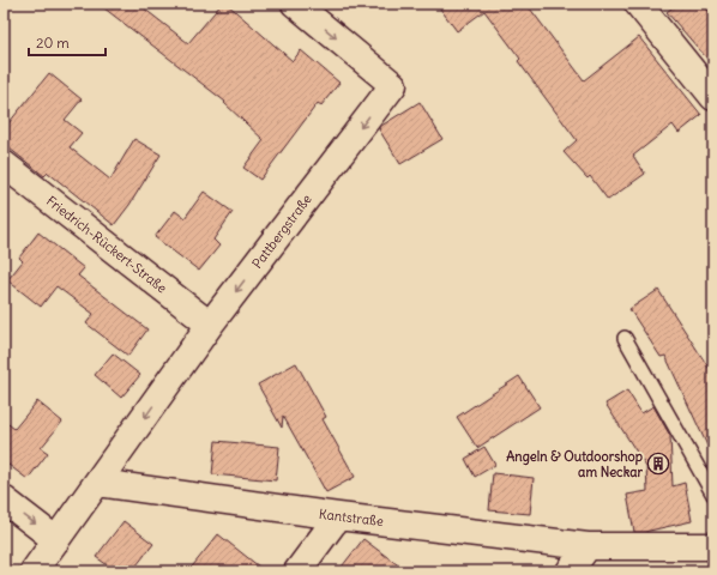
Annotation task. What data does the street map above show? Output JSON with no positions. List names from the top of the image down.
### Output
{
  "streets": {
    "street": ["Pattbergstraße", "Friedrich-Rückert-Straße", "Kantstraße"]
  },
  "crossings": [
    ["Pattbergstraße", "Friedrich-Rückert-Straße"],
    ["Pattbergstraße", "Kantstraße"]
  ],
  "one_way": ["Pattbergstraße"],
  "places": {
    "building": ["Angeln & Outdoorshop am Neckar"]
  },
  "scale_bar": "20 m"
}
